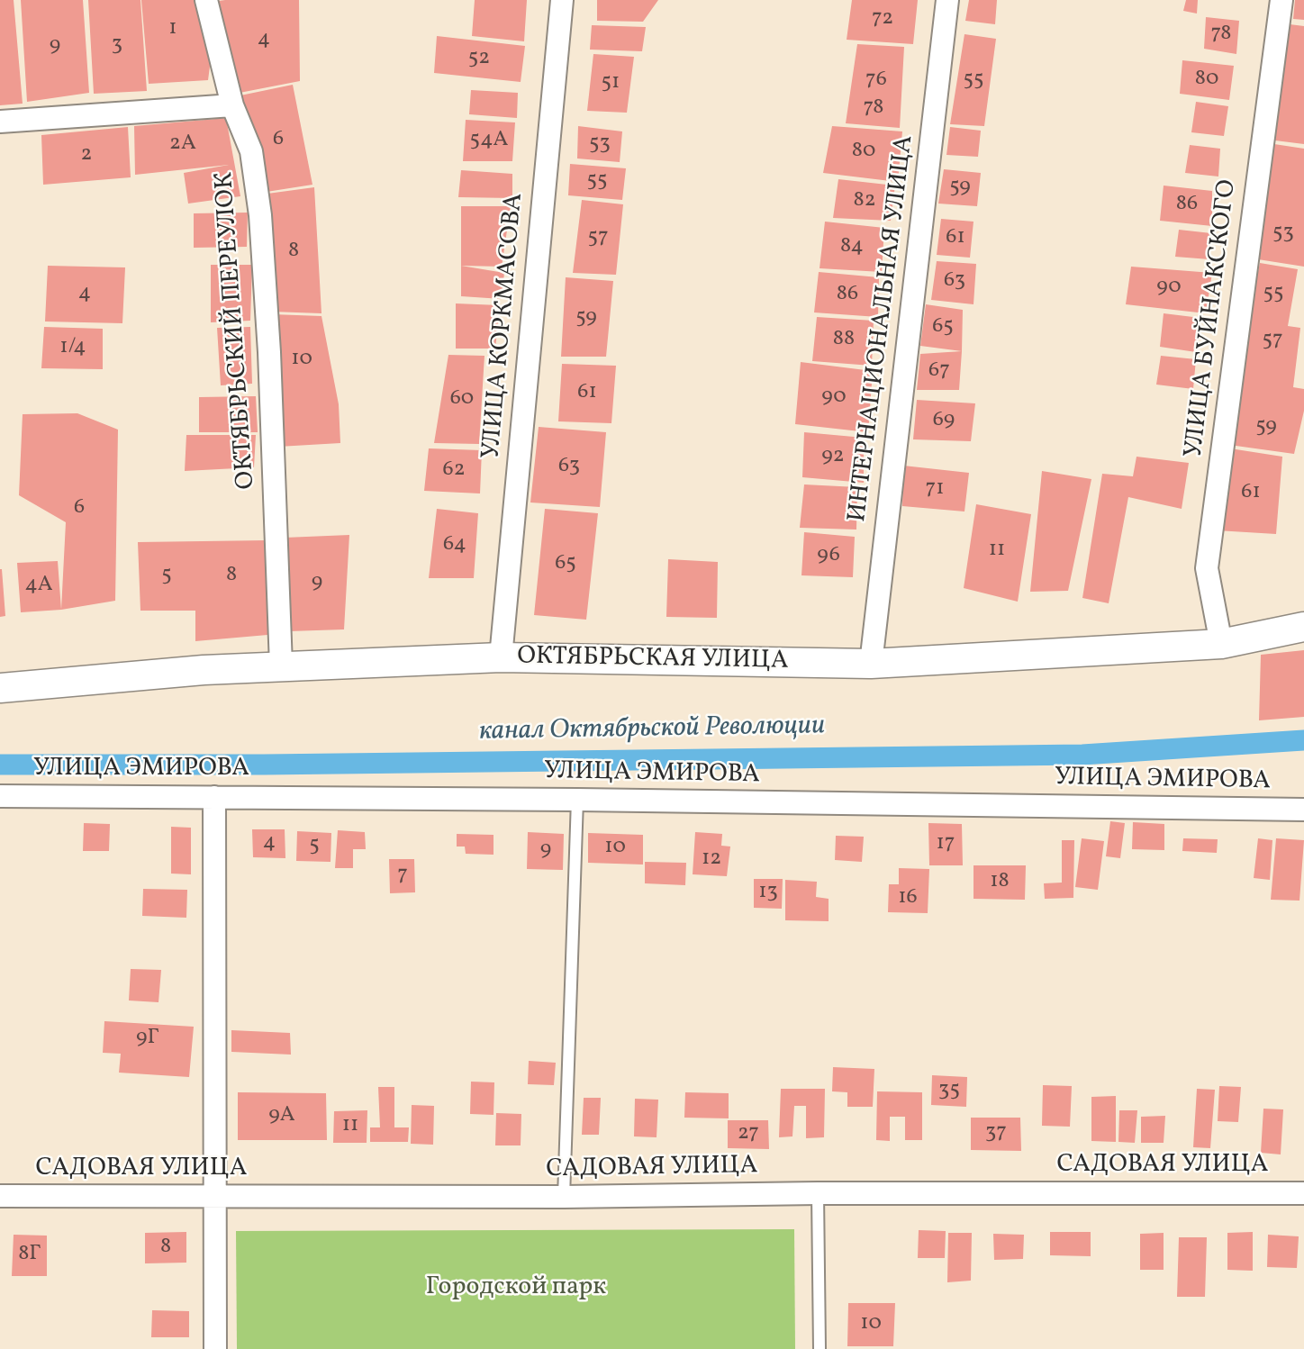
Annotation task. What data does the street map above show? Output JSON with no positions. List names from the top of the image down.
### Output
{
  "streets": {
    "street": [
      "УЛИЦА БУЙНАКСКОГО",
      "УЛИЦА КОРКМАСОВА",
      "ИНТЕРНАЦИОНАЛЬНАЯ УЛИЦА",
      "ОКТЯБРЬСКИЙ ПЕРЕУЛОК",
      "ОКТЯБРЬСКАЯ УЛИЦА",
      "УЛИЦА ЭМИРОВА",
      "САДОВАЯ УЛИЦА"
    ]
  },
  "crossings": [
    ["УЛИЦА БУЙНАКСКОГО", "ОКТЯБРЬСКАЯ УЛИЦА"],
    ["УЛИЦА КОРКМАСОВА", "ОКТЯБРЬСКАЯ УЛИЦА"],
    ["ИНТЕРНАЦИОНАЛЬНАЯ УЛИЦА", "ОКТЯБРЬСКАЯ УЛИЦА"],
    ["ОКТЯБРЬСКИЙ ПЕРЕУЛОК", "ОКТЯБРЬСКАЯ УЛИЦА"]
  ],
  "water": ["канал Октябрьской Революции"],
  "parks": ["Городской парк"],
  "house_numbers": [
    "72",
    "1",
    "78",
    "4",
    "3",
    "9",
    "52",
    "80",
    "76",
    "55",
    "51",
    "78",
    "6",
    "54А",
    "2А",
    "53",
    "80",
    "2",
    "55",
    "59",
    "82",
    "86",
    "53",
    "57",
    "61",
    "84",
    "8",
    "63",
    "90",
    "4",
    "55",
    "86",
    "59",
    "65",
    "88",
    "57",
    "1/4",
    "10",
    "67",
    "61",
    "90",
    "60",
    "69",
    "59",
    "92",
    "63",
    "62",
    "71",
    "61",
    "6",
    "64",
    "11",
    "96",
    "65",
    "5",
    "8",
    "9",
    "4А",
    "4",
    "17",
    "5",
    "10",
    "9",
    "12",
    "7",
    "18",
    "13",
    "16",
    "9Г",
    "35",
    "9А",
    "11",
    "37",
    "27",
    "8",
    "8Г",
    "10"
  ]
}
